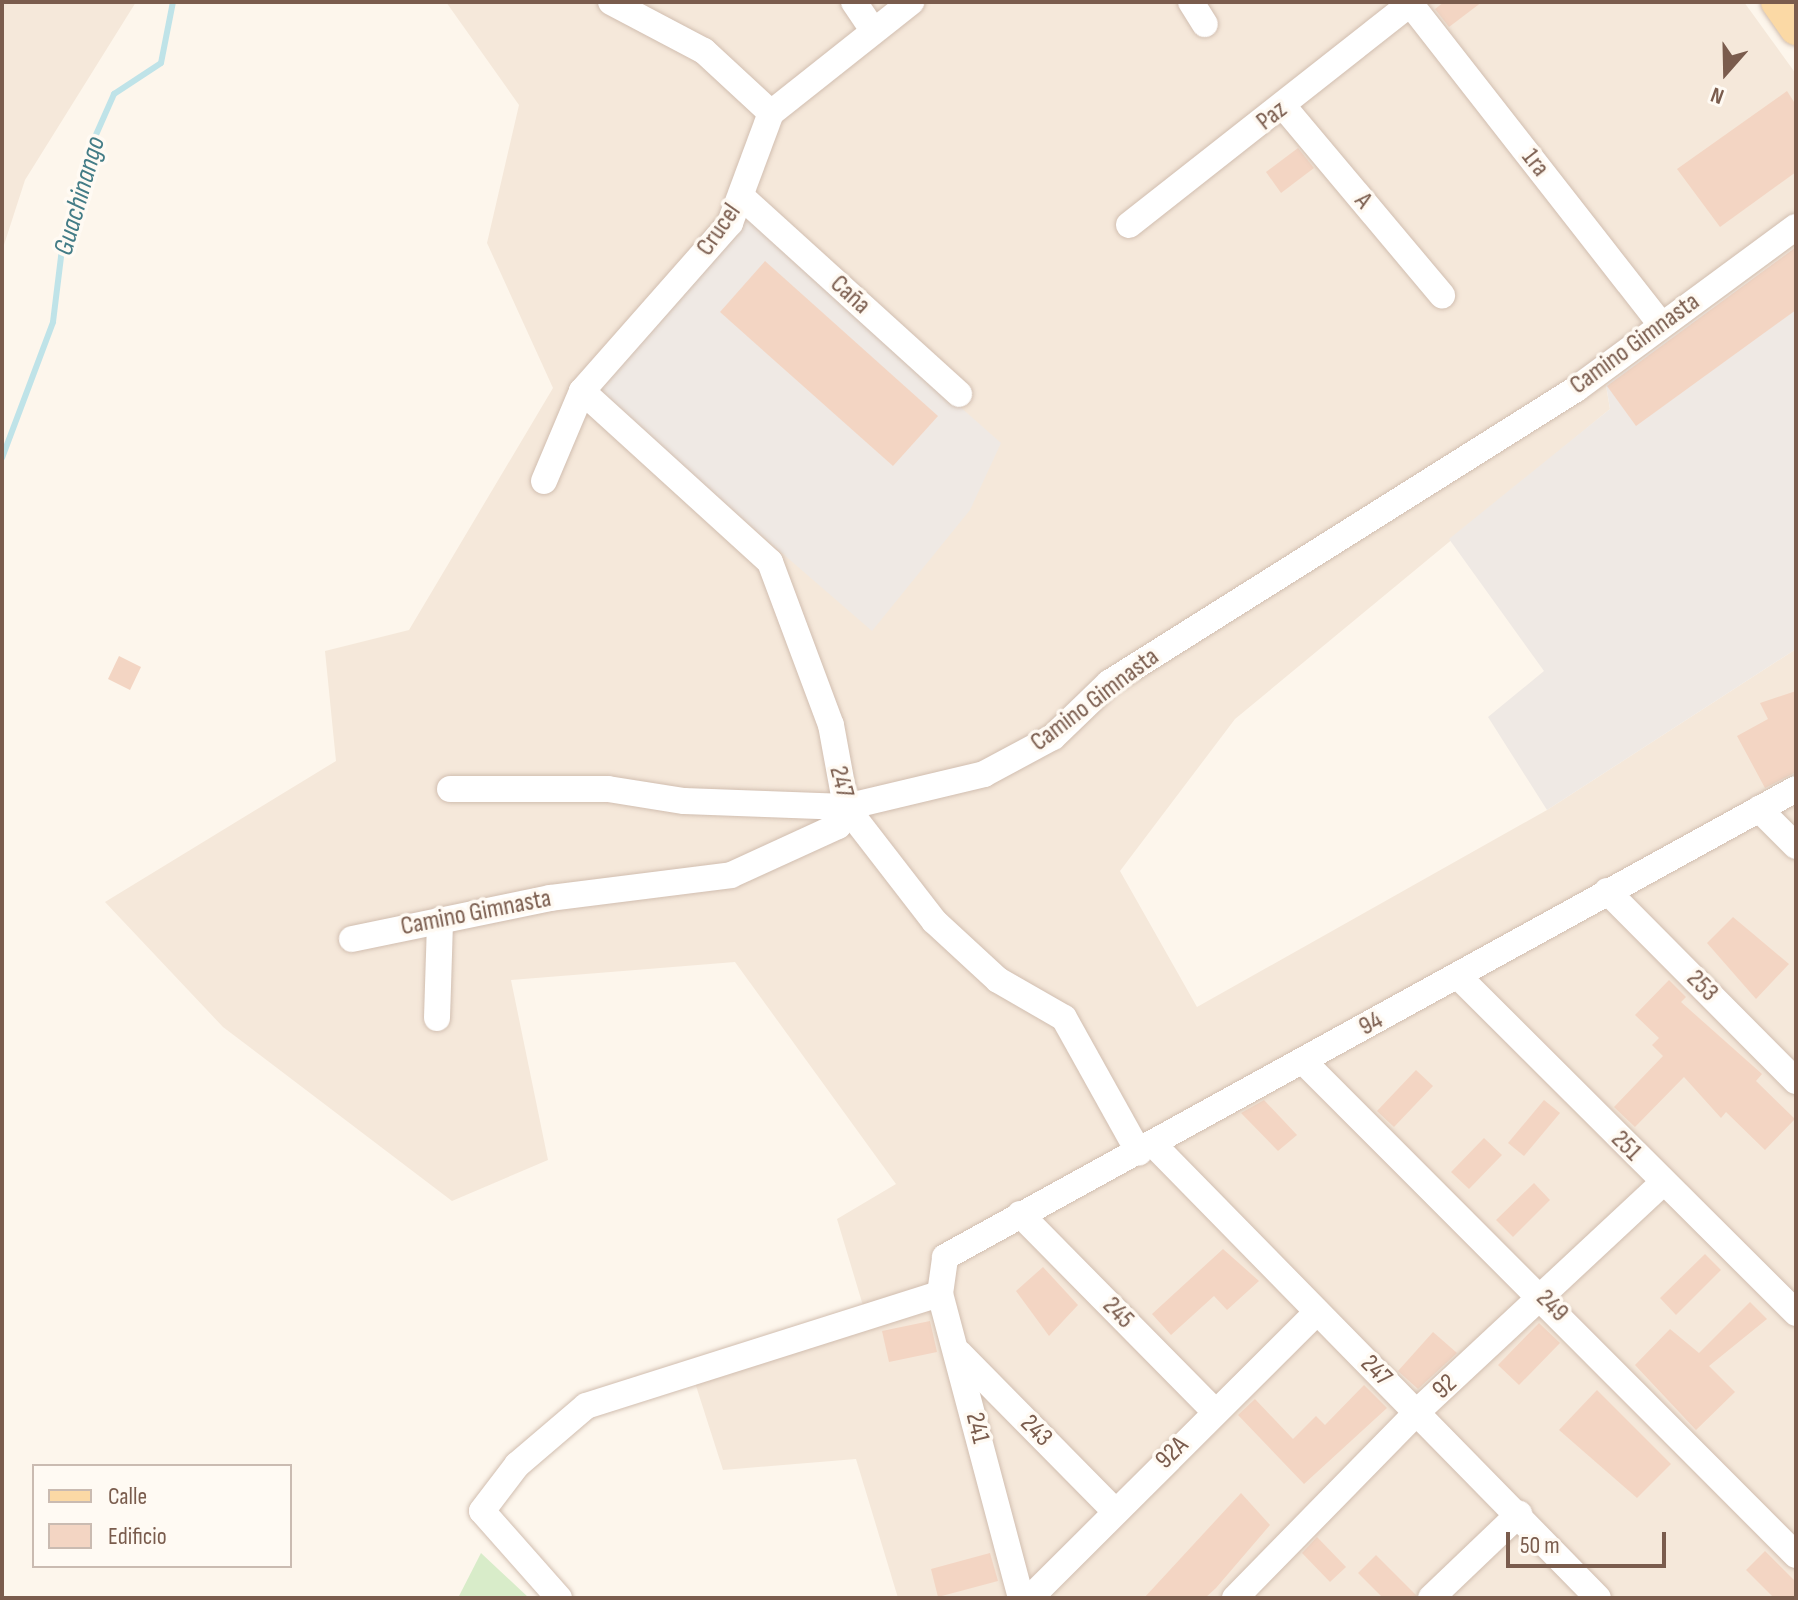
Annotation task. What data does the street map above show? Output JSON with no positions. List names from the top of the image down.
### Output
{
  "streets": {
    "street": [
      "Paz",
      "1ra",
      "A",
      "Crucel",
      "Caña",
      "Camino Gimnasta",
      "247",
      "253",
      "94",
      "251",
      "249",
      "245",
      "92",
      "241",
      "243",
      "92A"
    ]
  },
  "crossings": [
    ["Paz", "1ra"],
    ["Paz", "A"],
    ["1ra", "Camino Gimnasta"],
    ["Crucel", "Caña"],
    ["Crucel", "247"],
    ["Camino Gimnasta", "247"],
    ["247", "94"],
    ["247", "92"],
    ["247", "92A"],
    ["253", "94"],
    ["94", "251"],
    ["94", "249"],
    ["94", "245"],
    ["94", "241"],
    ["251", "92"],
    ["249", "92"],
    ["245", "92A"],
    ["241", "243"],
    ["243", "92A"]
  ],
  "water": ["Guachinango"],
  "legend": ["Calle", "Edificio"],
  "scale_bar": "50 m",
  "north": "bottom"
}
